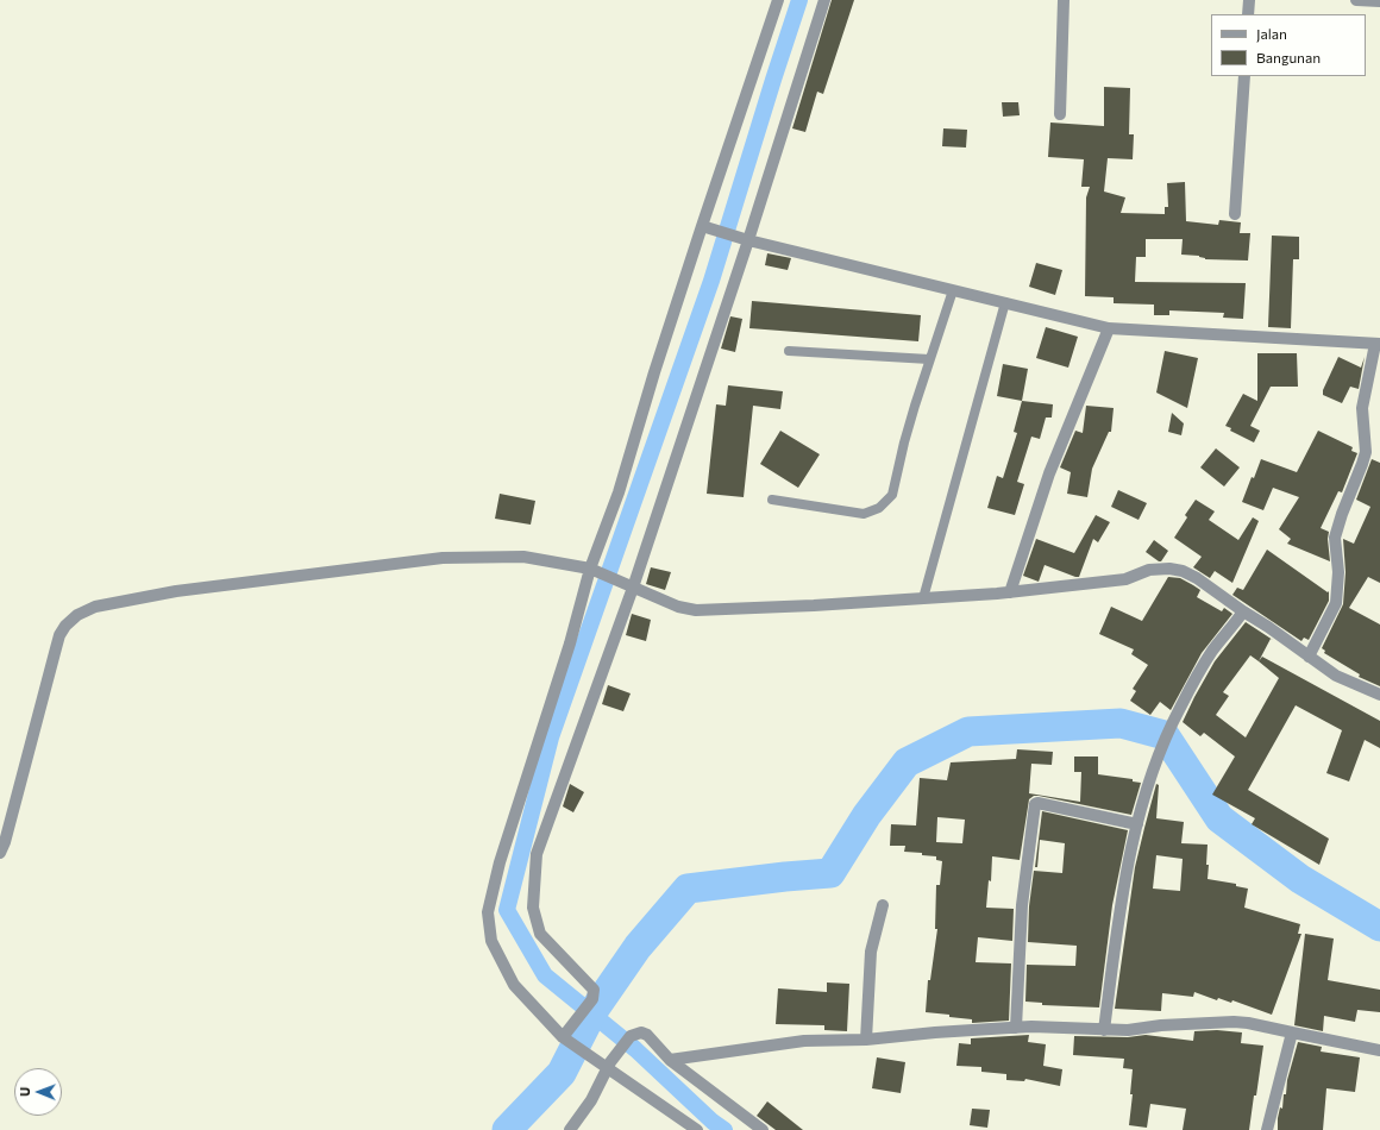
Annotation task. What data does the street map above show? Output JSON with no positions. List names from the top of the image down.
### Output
{
  "legend": ["Jalan", "Bangunan"],
  "north": "left"
}
